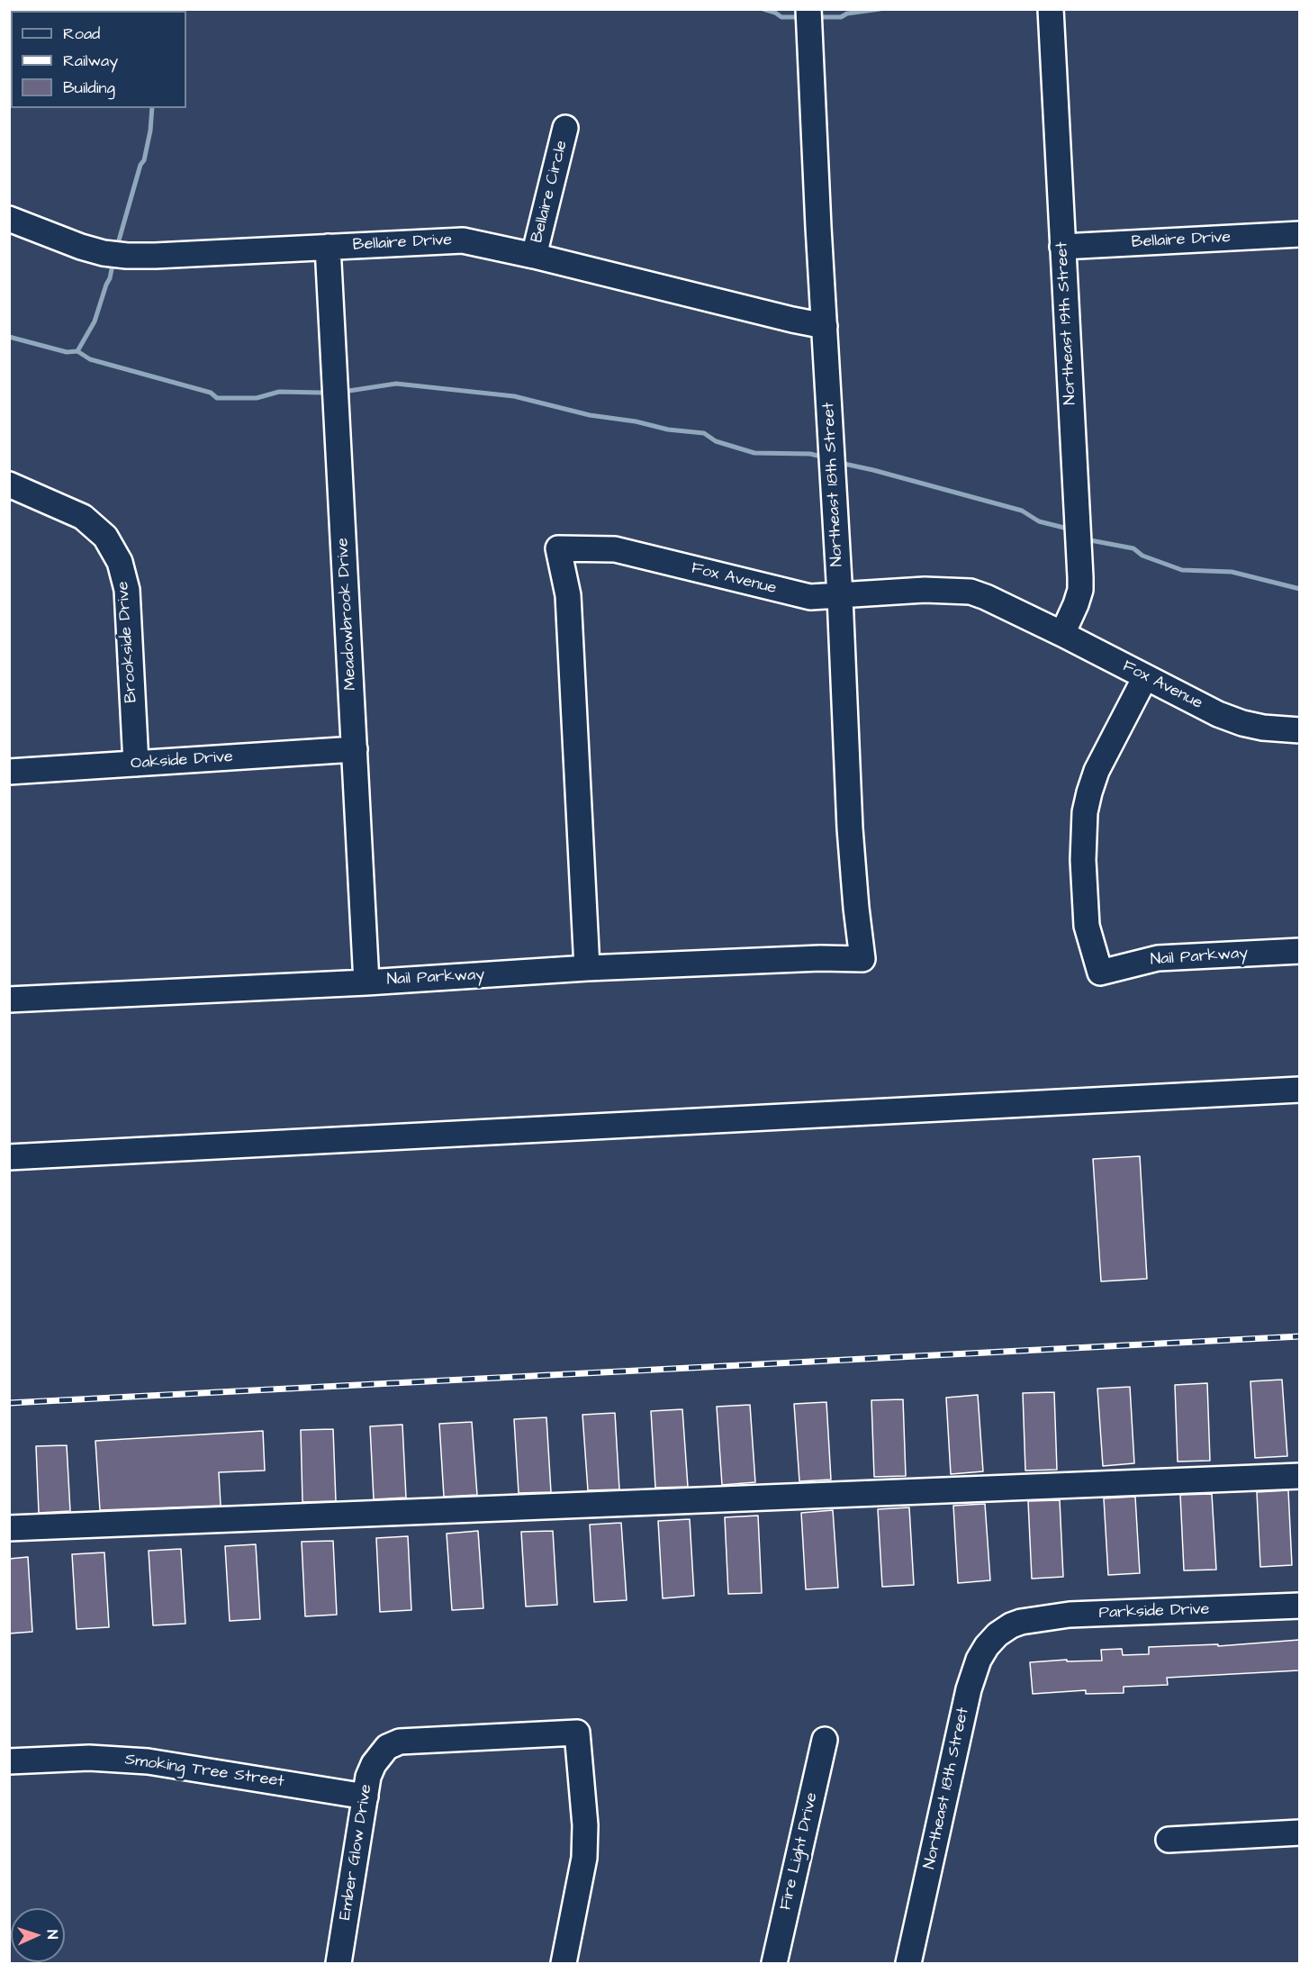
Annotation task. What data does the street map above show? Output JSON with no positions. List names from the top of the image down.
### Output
{
  "streets": {
    "street": [
      "Bellaire Circle",
      "Bellaire Drive",
      "Northeast 19th Street",
      "Northeast 18th Street",
      "Fox Avenue",
      "Meadowbrook Drive",
      "Brookside Drive",
      "Oakside Drive",
      "Nail Parkway",
      "Parkside Drive",
      "Smoking Tree Street",
      "Fire Light Drive",
      "Ember Glow Drive"
    ]
  },
  "crossings": [
    ["Bellaire Circle", "Bellaire Drive"],
    ["Bellaire Drive", "Northeast 19th Street"],
    ["Bellaire Drive", "Northeast 18th Street"],
    ["Bellaire Drive", "Meadowbrook Drive"],
    ["Northeast 19th Street", "Fox Avenue"],
    ["Northeast 18th Street", "Fox Avenue"],
    ["Northeast 18th Street", "Nail Parkway"],
    ["Northeast 18th Street", "Parkside Drive"],
    ["Fox Avenue", "Nail Parkway"],
    ["Meadowbrook Drive", "Oakside Drive"],
    ["Meadowbrook Drive", "Nail Parkway"],
    ["Brookside Drive", "Oakside Drive"],
    ["Smoking Tree Street", "Ember Glow Drive"]
  ],
  "legend": ["Road", "Railway", "Building"],
  "north": "right"
}
